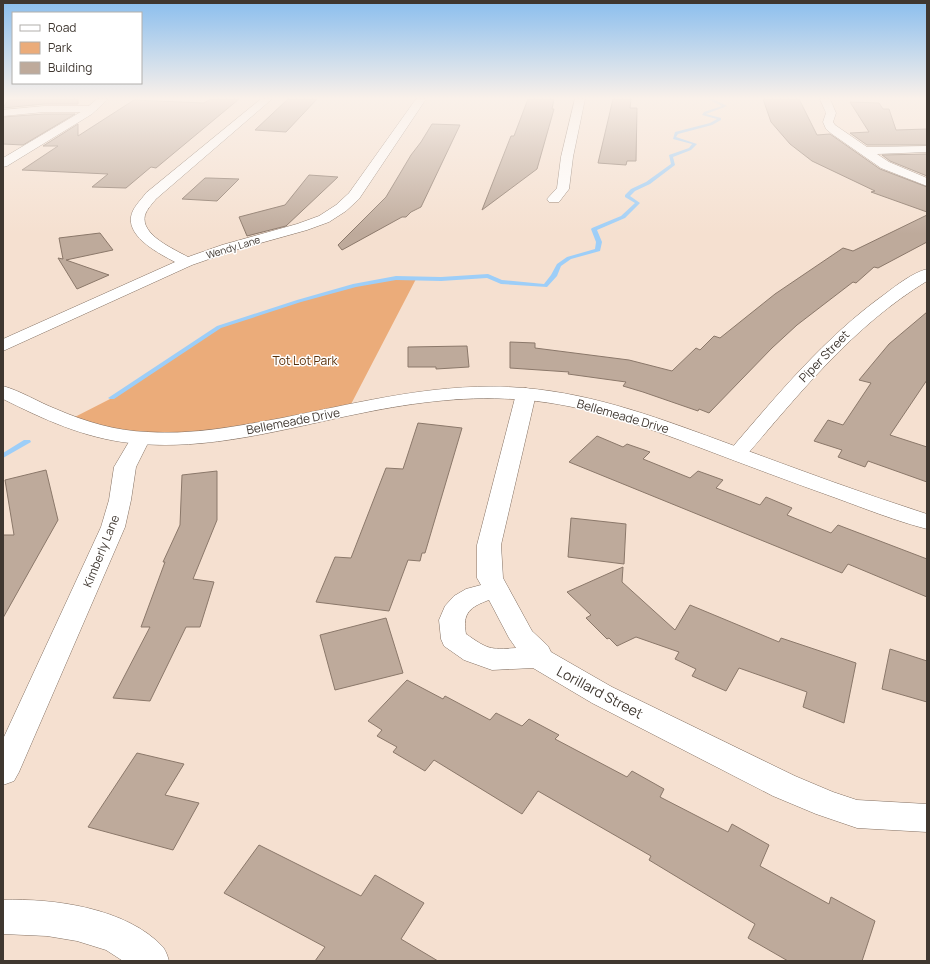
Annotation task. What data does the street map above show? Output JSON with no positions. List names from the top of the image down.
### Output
{
  "streets": {
    "street": [
      "Wendy Lane",
      "Piper Street",
      "Bellemeade Drive",
      "Kimberly Lane",
      "Lorillard Street"
    ]
  },
  "crossings": [
    ["Piper Street", "Bellemeade Drive"],
    ["Bellemeade Drive", "Kimberly Lane"],
    ["Bellemeade Drive", "Lorillard Street"]
  ],
  "parks": ["Tot Lot Park"],
  "legend": ["Road", "Park", "Building"]
}
